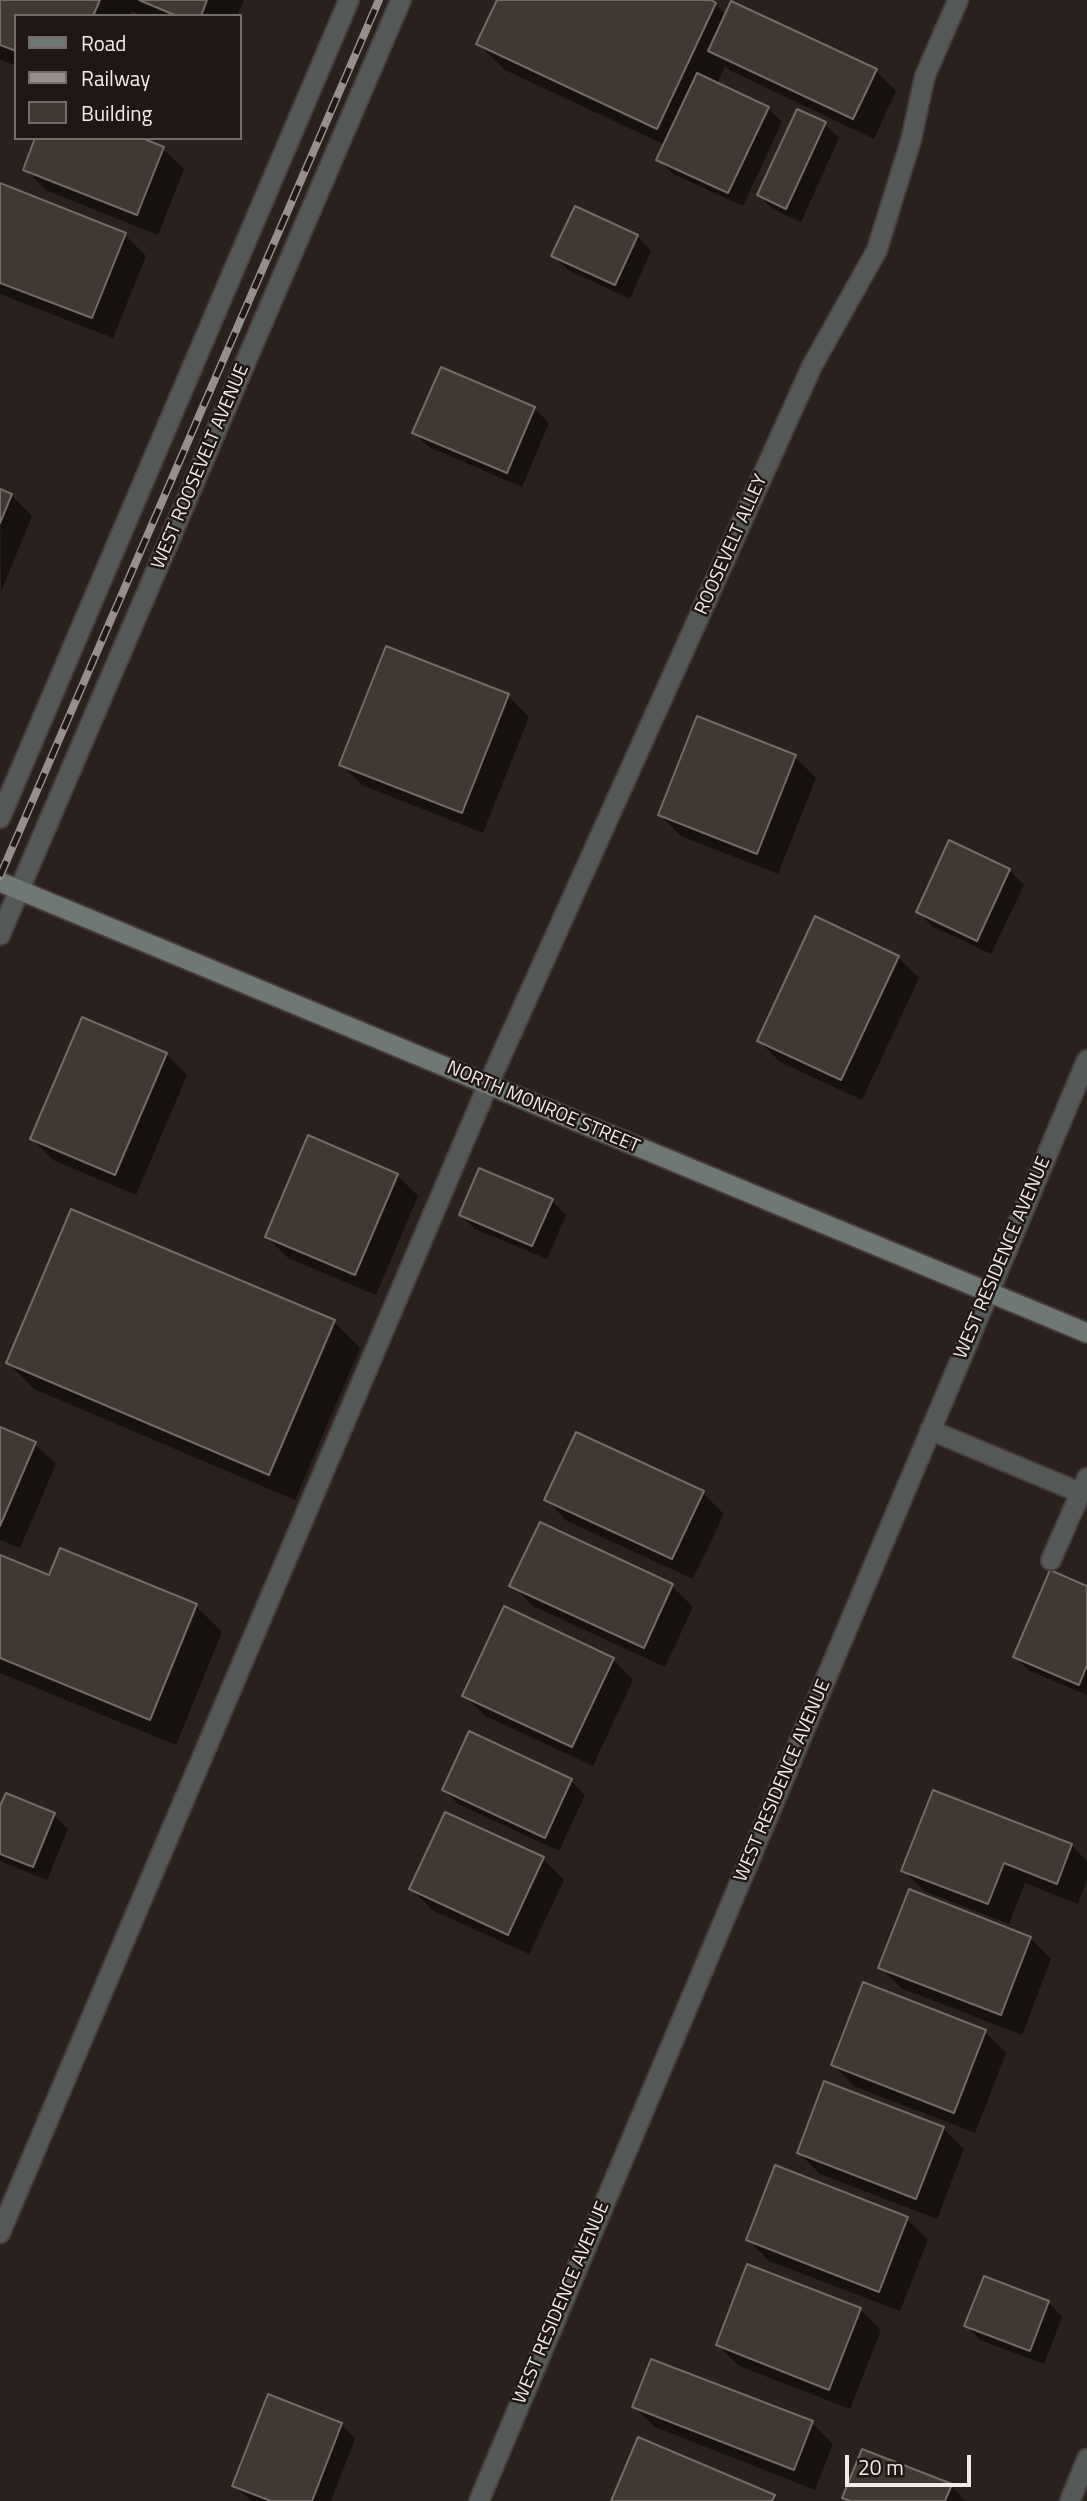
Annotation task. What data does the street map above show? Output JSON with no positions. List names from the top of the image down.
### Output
{
  "streets": {
    "main road": ["NORTH MONROE STREET"],
    "street": ["WEST ROOSEVELT AVENUE", "ROOSEVELT ALLEY", "WEST RESIDENCE AVENUE"]
  },
  "crossings": [
    ["WEST ROOSEVELT AVENUE", "NORTH MONROE STREET"],
    ["ROOSEVELT ALLEY", "NORTH MONROE STREET"],
    ["NORTH MONROE STREET", "WEST RESIDENCE AVENUE"]
  ],
  "legend": ["Road", "Railway", "Building"],
  "scale_bar": "20 m"
}
